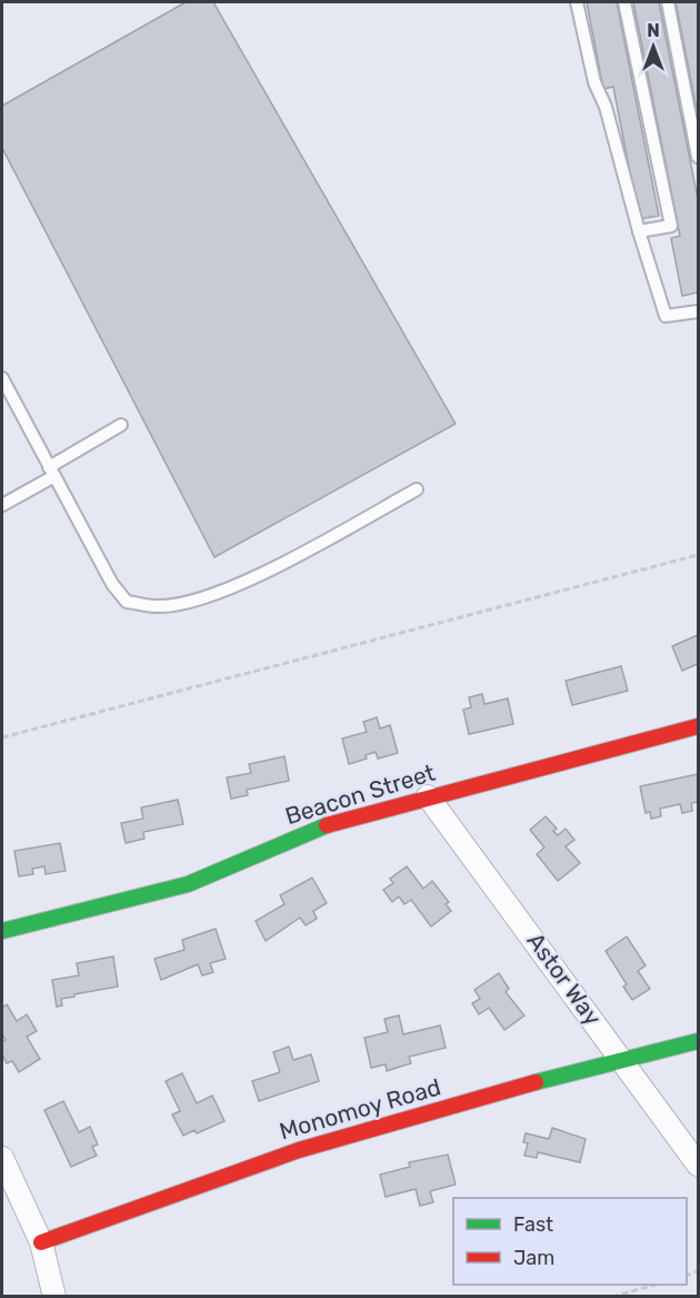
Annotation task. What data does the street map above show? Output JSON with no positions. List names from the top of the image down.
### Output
{
  "streets": {
    "street": ["Beacon Street", "Astor Way", "Monomoy Road"]
  },
  "crossings": [
    ["Beacon Street", "Astor Way"],
    ["Astor Way", "Monomoy Road"]
  ],
  "legend": ["Fast", "Jam"],
  "north": "top"
}
